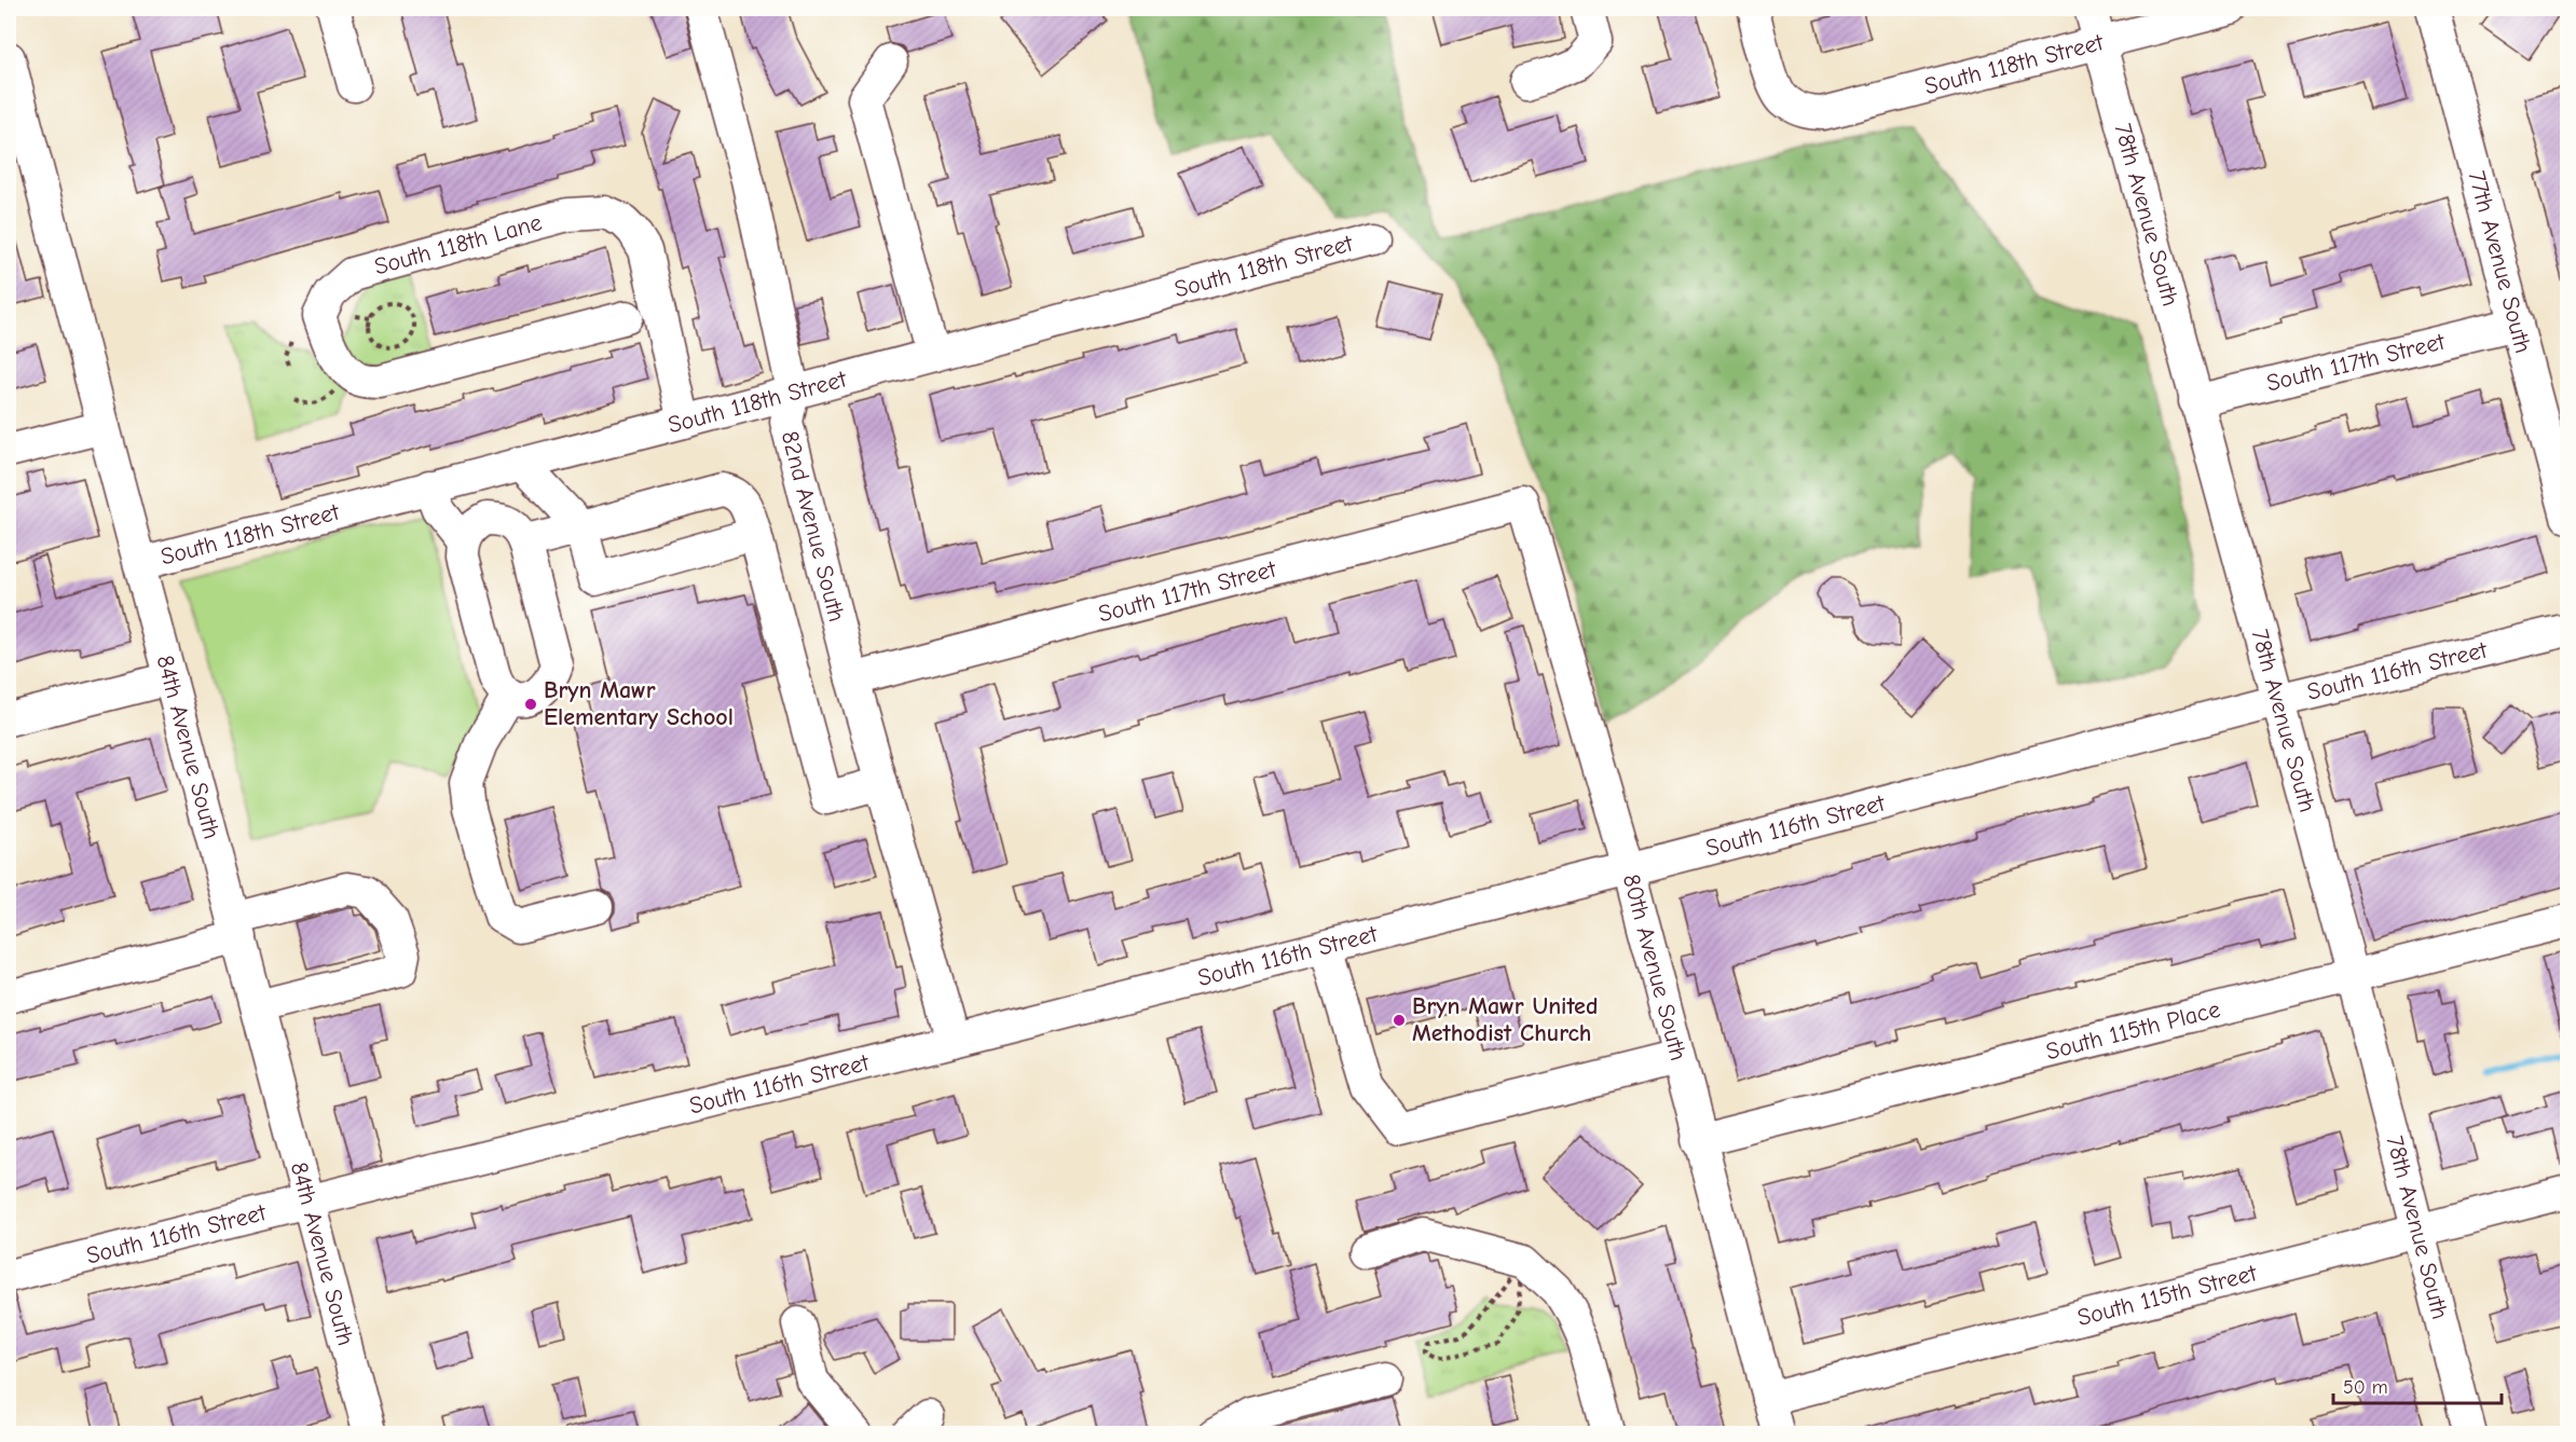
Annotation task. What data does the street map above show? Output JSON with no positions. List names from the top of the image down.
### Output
{
  "streets": {
    "street": [
      "South 118th Street",
      "78th Avenue South",
      "South 118th Lane",
      "77th Avenue South",
      "South 117th Street",
      "82nd Avenue South",
      "South 116th Street",
      "84th Avenue South",
      "80th Avenue South",
      "South 115th Place",
      "South 115th Street"
    ]
  },
  "crossings": [
    ["South 118th Street", "78th Avenue South"],
    ["South 118th Street", "South 118th Lane"],
    ["South 118th Street", "82nd Avenue South"],
    ["South 118th Street", "84th Avenue South"],
    ["78th Avenue South", "South 117th Street"],
    ["78th Avenue South", "South 116th Street"],
    ["78th Avenue South", "South 115th Place"],
    ["78th Avenue South", "South 115th Street"],
    ["77th Avenue South", "South 117th Street"],
    ["South 117th Street", "82nd Avenue South"],
    ["South 117th Street", "80th Avenue South"],
    ["82nd Avenue South", "South 116th Street"],
    ["South 116th Street", "84th Avenue South"],
    ["South 116th Street", "80th Avenue South"],
    ["80th Avenue South", "South 115th Place"],
    ["80th Avenue South", "South 115th Street"]
  ],
  "places": ["Bryn Mawr Elementary School", "Bryn Mawr United Methodist Church"],
  "scale_bar": "50 m"
}
